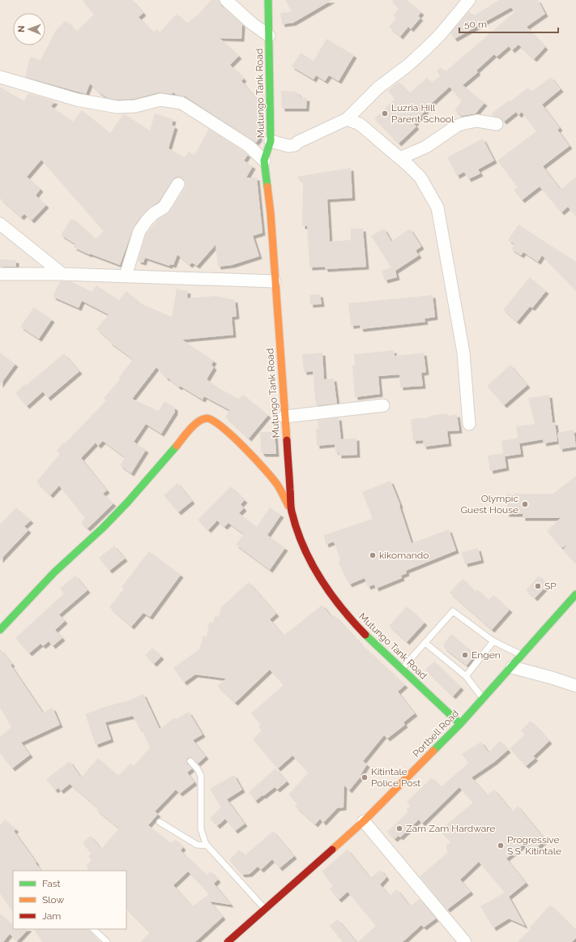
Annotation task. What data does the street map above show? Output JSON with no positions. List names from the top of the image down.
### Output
{
  "streets": {
    "street": ["Mutungo Tank Road", "Portbell Road"]
  },
  "crossings": [
    ["Mutungo Tank Road", "Portbell Road"]
  ],
  "places": [
    "Luzria Hill Parent School",
    "Olympic Guest House",
    "kikomando",
    "SP",
    "Engen",
    "Kitintale Police Post",
    "Zam Zam Hardware",
    "Progressive S.S. Kitintale"
  ],
  "legend": ["Fast", "Slow", "Jam"],
  "scale_bar": "50 m",
  "north": "left"
}
